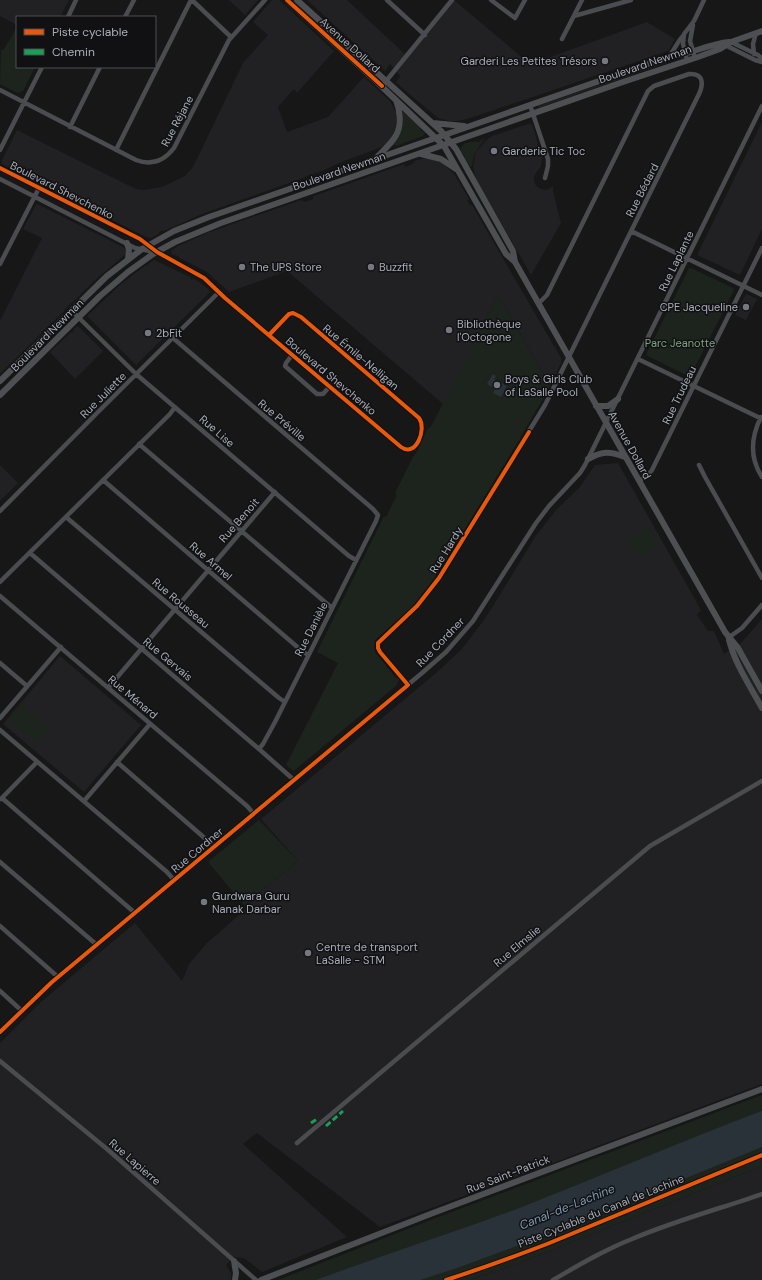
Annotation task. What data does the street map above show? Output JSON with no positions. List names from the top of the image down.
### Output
{
  "streets": {
    "main road": ["Avenue Dollard", "Boulevard Newman", "Rue Saint-Patrick"],
    "street": [
      "Rue Réjane",
      "Boulevard Shevchenko",
      "Rue Bédard",
      "Rue Laplante",
      "Rue Émile-Nelligan",
      "Rue Juliette",
      "Rue Trudeau",
      "Rue Préville",
      "Rue Lise",
      "Rue Benoit",
      "Rue Hardy",
      "Rue Armel",
      "Rue Rousseau",
      "Rue Danièle",
      "Rue Cordner",
      "Rue Gervais",
      "Rue Ménard",
      "Rue Elmslie",
      "Rue Lapierre"
    ],
    "cycle path": ["Piste Cyclable du Canal de Lachine"]
  },
  "crossings": [
    ["Avenue Dollard", "Boulevard Newman"],
    ["Avenue Dollard", "Rue Bédard"],
    ["Avenue Dollard", "Rue Laplante"],
    ["Avenue Dollard", "Rue Trudeau"],
    ["Avenue Dollard", "Rue Hardy"],
    ["Avenue Dollard", "Rue Cordner"],
    ["Boulevard Newman", "Boulevard Shevchenko"],
    ["Boulevard Newman", "Rue Lise"],
    ["Boulevard Shevchenko", "Rue Émile-Nelligan"],
    ["Boulevard Shevchenko", "Rue Juliette"],
    ["Rue Bédard", "Rue Hardy"],
    ["Rue Laplante", "Rue Cordner"],
    ["Rue Juliette", "Rue Préville"],
    ["Rue Juliette", "Rue Lise"],
    ["Rue Préville", "Rue Danièle"],
    ["Rue Lise", "Rue Benoit"],
    ["Rue Lise", "Rue Danièle"],
    ["Rue Benoit", "Rue Armel"],
    ["Rue Benoit", "Rue Rousseau"],
    ["Rue Benoit", "Rue Gervais"],
    ["Rue Benoit", "Rue Ménard"],
    ["Rue Hardy", "Rue Cordner"],
    ["Rue Armel", "Rue Danièle"],
    ["Rue Rousseau", "Rue Danièle"],
    ["Rue Danièle", "Rue Gervais"],
    ["Rue Cordner", "Rue Gervais"],
    ["Rue Cordner", "Rue Ménard"]
  ],
  "water": ["Canal-de-Lachine"],
  "parks": ["Parc Jeanotte"],
  "places": [
    "Garderi Les Petites Trésors",
    "Garderie Tic Toc",
    "The UPS Store",
    "Buzzfit",
    "CPE Jacqueline",
    "Bibliothèque l'Octogone",
    "2bFit",
    "Boys & Girls Club of LaSalle Pool",
    "Gurdwara Guru Nanak Darbar",
    "Centre de transport LaSalle - STM"
  ],
  "legend": ["Piste cyclable", "Chemin"]
}
